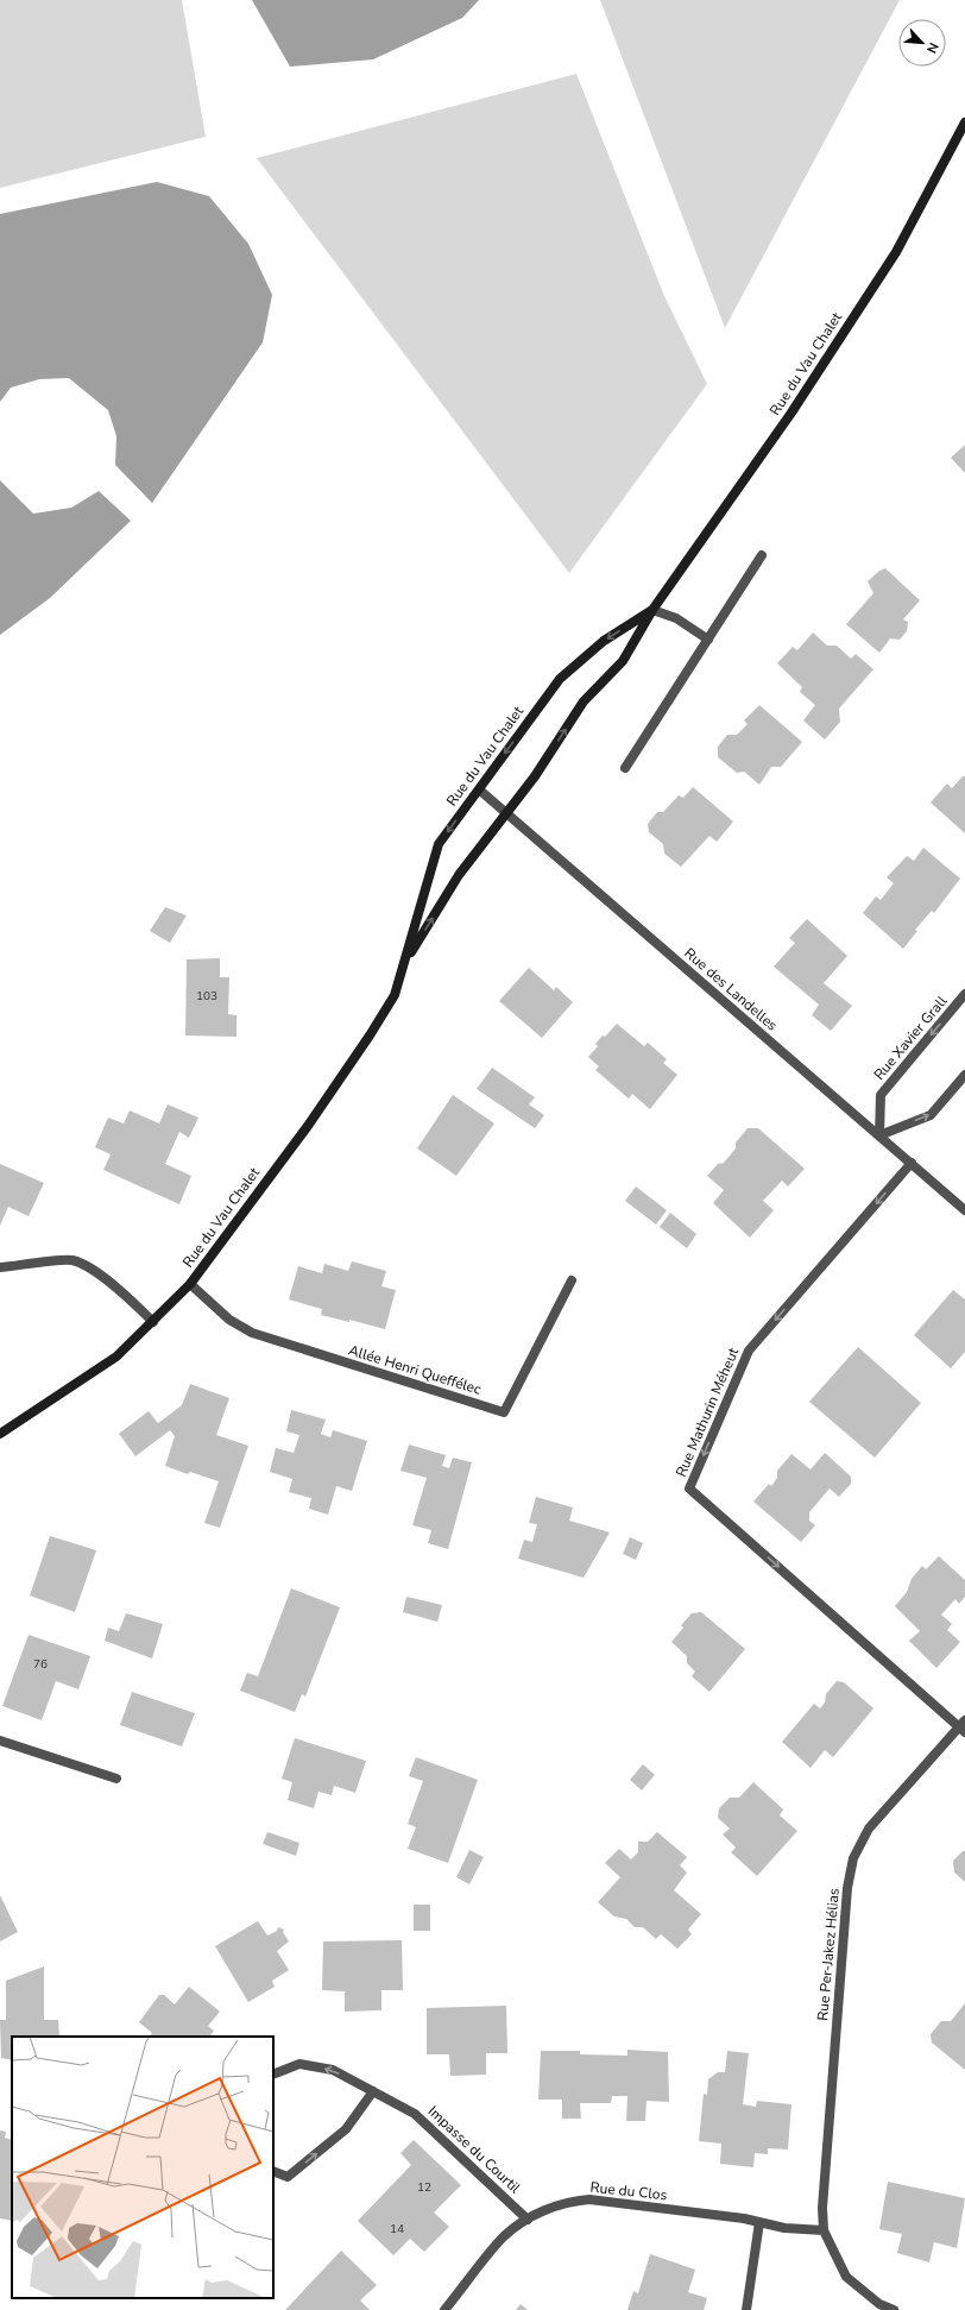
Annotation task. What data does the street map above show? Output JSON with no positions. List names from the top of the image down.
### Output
{
  "streets": {
    "street": [
      "Rue du Vau Chalet",
      "Rue des Landelles",
      "Rue Xavier Grall",
      "Allée Henri Queffélec",
      "Rue Mathurin Méheut",
      "Rue Per-Jakez Hélias",
      "Impasse du Courtil",
      "Rue du Clos"
    ]
  },
  "crossings": [
    ["Rue du Vau Chalet", "Rue des Landelles"],
    ["Rue du Vau Chalet", "Allée Henri Queffélec"],
    ["Rue des Landelles", "Rue Xavier Grall"],
    ["Rue des Landelles", "Rue Mathurin Méheut"],
    ["Rue Mathurin Méheut", "Rue Per-Jakez Hélias"],
    ["Rue Per-Jakez Hélias", "Rue du Clos"],
    ["Impasse du Courtil", "Rue du Clos"]
  ],
  "one_way": ["Rue Xavier Grall"],
  "house_numbers": [
    "103",
    "76",
    "12",
    "14"
  ],
  "north": "bottom right"
}
